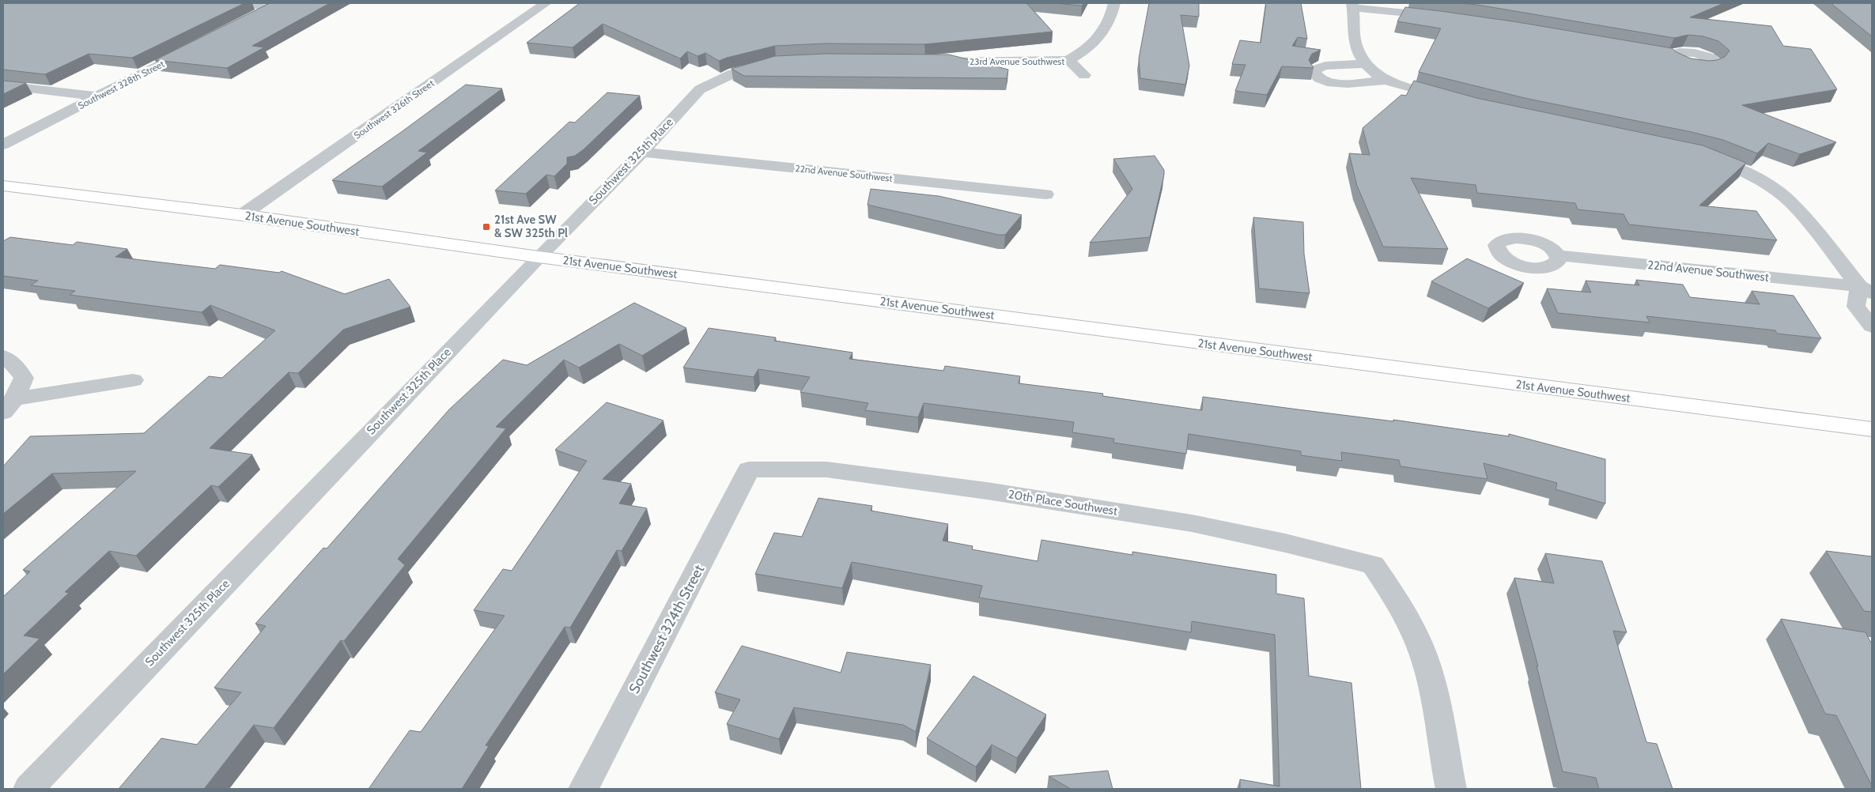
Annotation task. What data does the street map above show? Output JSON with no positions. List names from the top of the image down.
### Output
{
  "streets": {
    "main road": ["21st Avenue Southwest"],
    "street": [
      "23rd Avenue Southwest",
      "Southwest 328th Street",
      "Southwest 326th Street",
      "Southwest 325th Place",
      "22nd Avenue Southwest",
      "20th Place Southwest",
      "Southwest 324th Street"
    ]
  },
  "crossings": [
    ["Southwest 326th Street", "21st Avenue Southwest"],
    ["Southwest 325th Place", "22nd Avenue Southwest"],
    ["Southwest 325th Place", "21st Avenue Southwest"],
    ["20th Place Southwest", "Southwest 324th Street"]
  ],
  "places": {
    "transit": ["21st Ave SW & SW 325th Pl"]
  }
}
